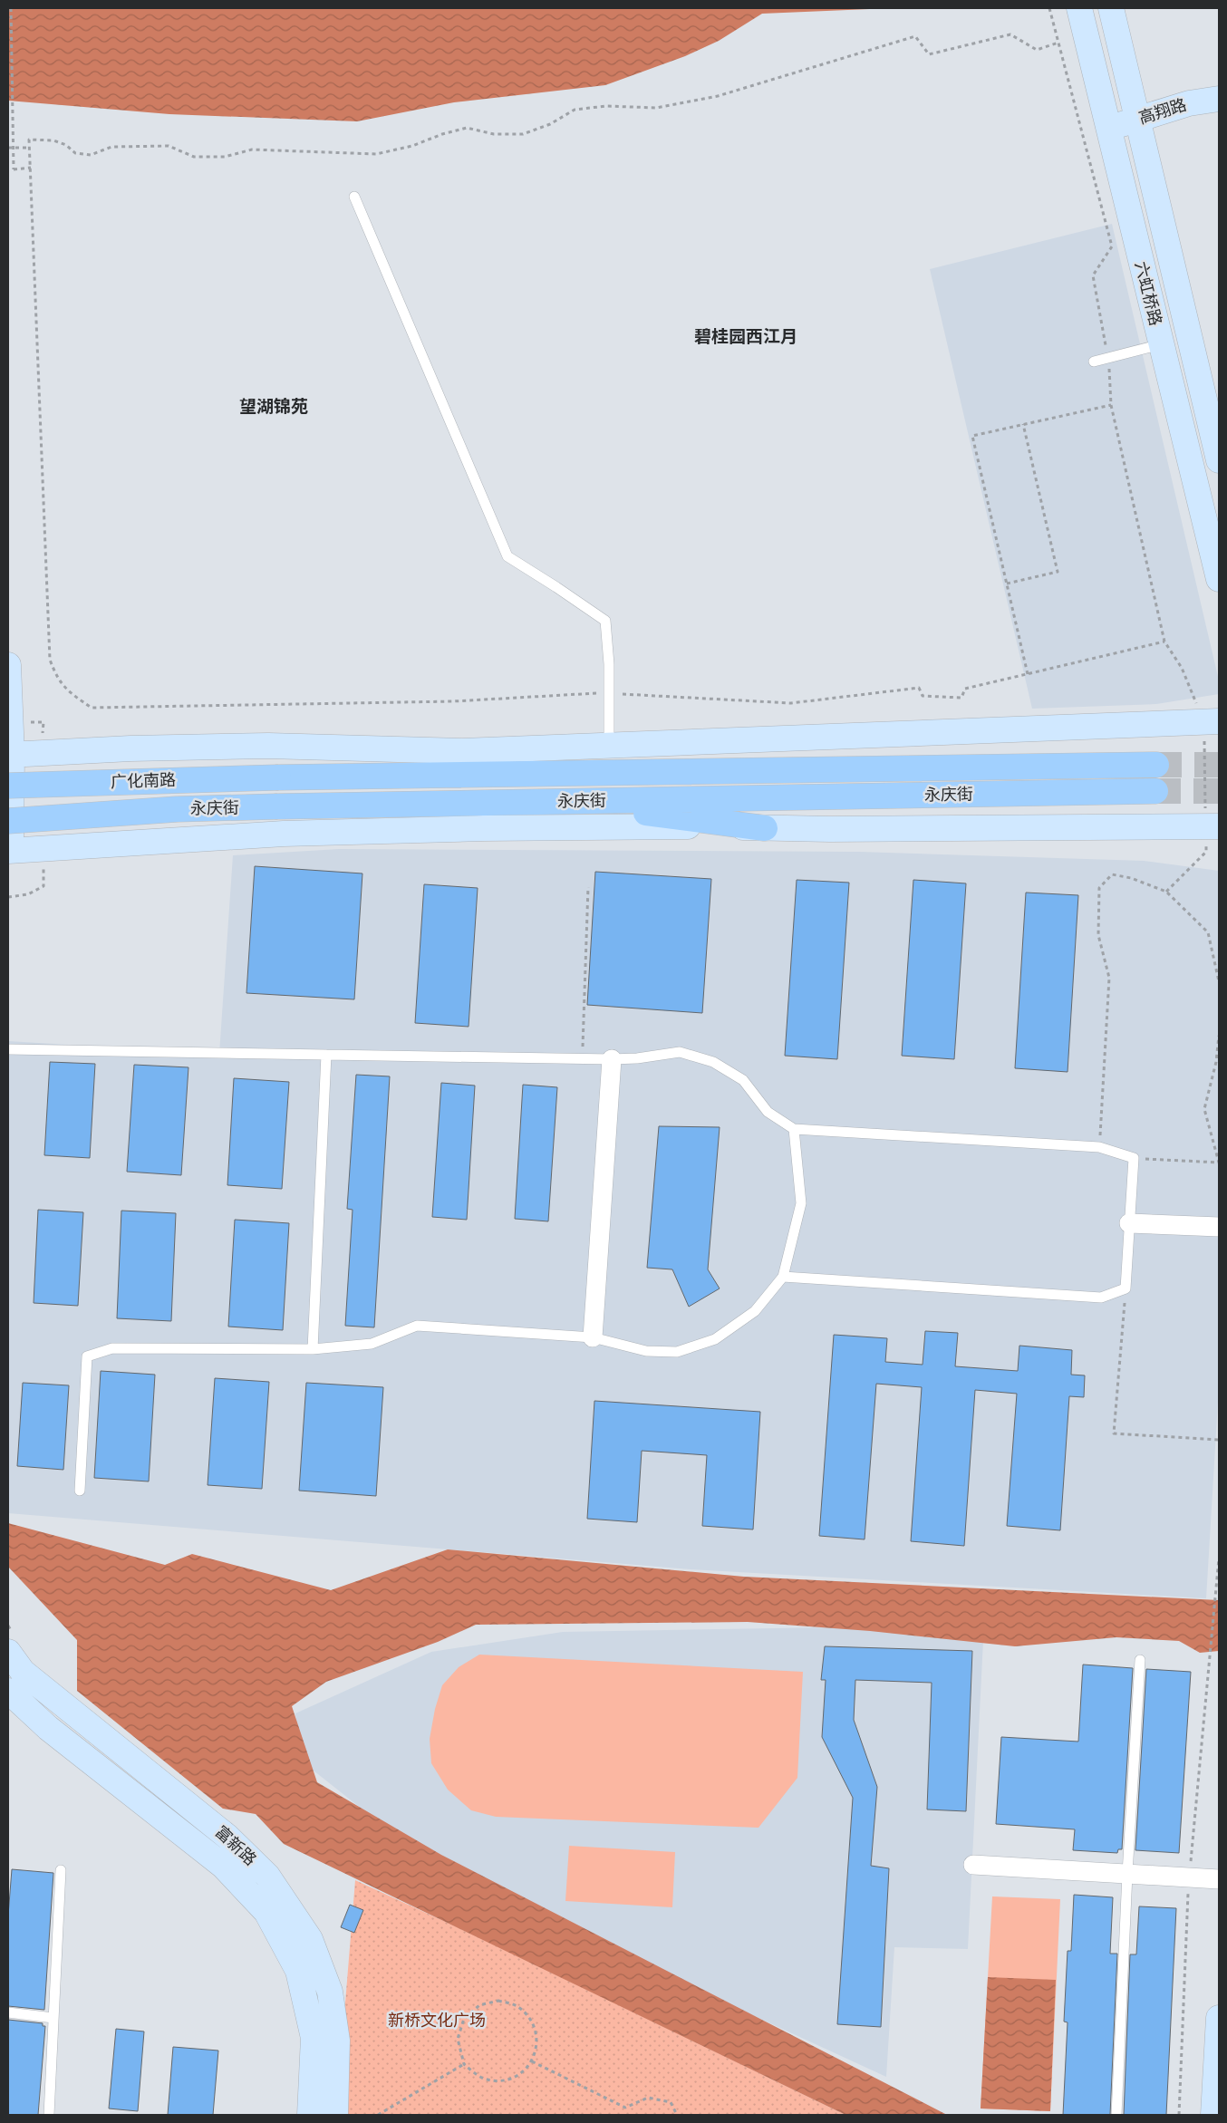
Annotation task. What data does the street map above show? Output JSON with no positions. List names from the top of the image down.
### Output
{
  "streets": {
    "main road": [
      "高翔路",
      "六虹桥路",
      "广化南路",
      "永庆街",
      "富新路"
    ]
  },
  "crossings": [
    ["高翔路", "六虹桥路"],
    ["广化南路", "永庆街"]
  ],
  "districts": ["碧桂园西江月", "望湖锦苑"],
  "parks": ["新桥文化广场"]
}
